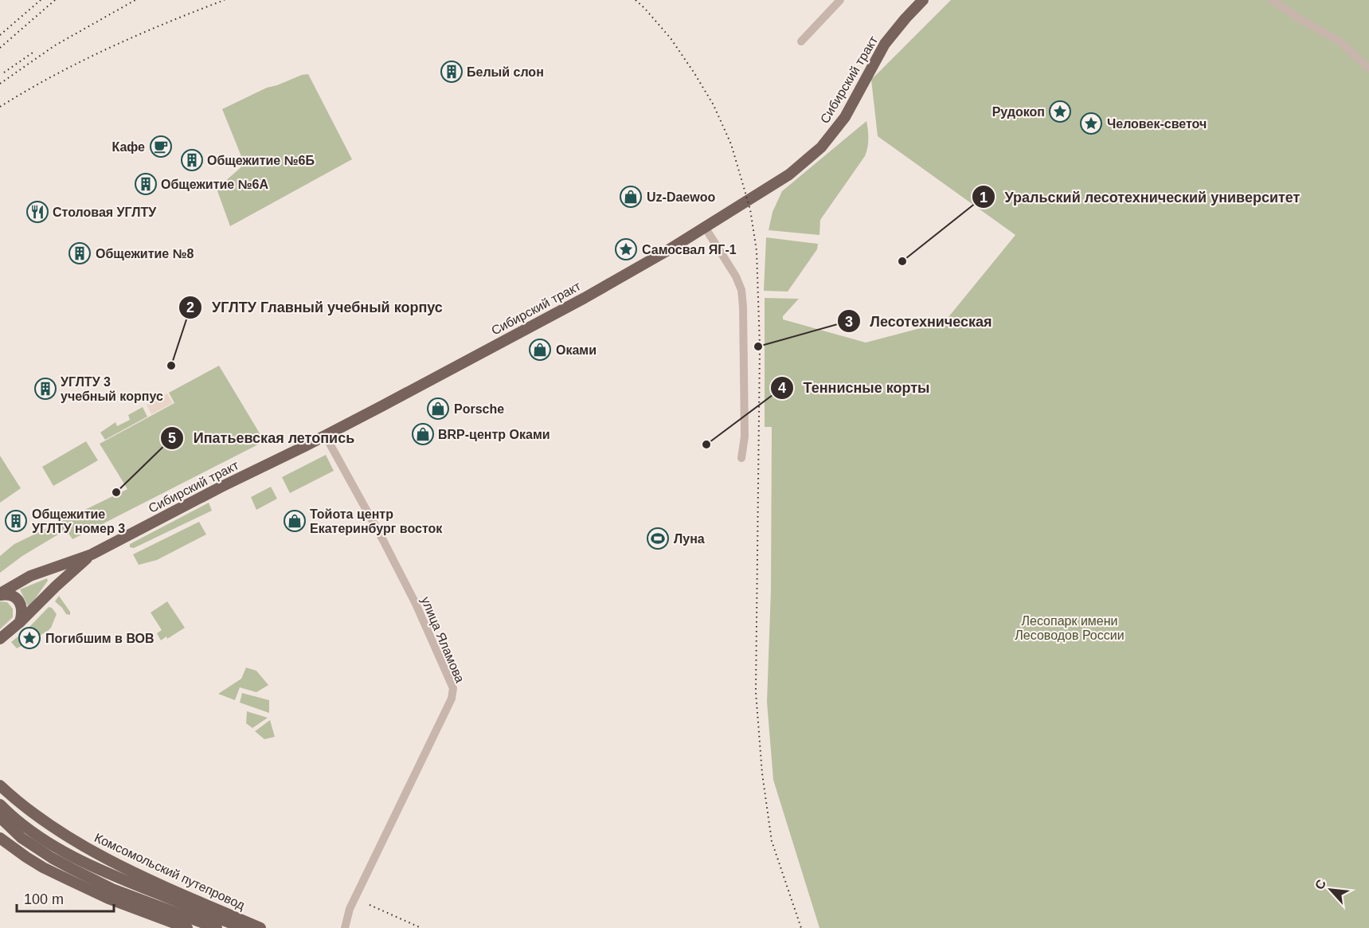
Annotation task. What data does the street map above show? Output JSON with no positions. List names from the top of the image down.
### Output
{
  "streets": {
    "main road": ["Сибирский тракт", "Комсомольский путепровод"],
    "street": ["улица Яламова"]
  },
  "crossings": [
    ["Сибирский тракт", "улица Яламова"]
  ],
  "parks": ["Лесопарк имени Лесоводов России"],
  "places": {
    "building": [
      "Белый слон",
      "Общежитие №6Б",
      "Общежитие №6А",
      "Общежитие №8",
      "УГЛТУ 3 учебный корпус",
      "Общежитие УГЛТУ номер 3"
    ],
    "place": [
      "Рудокоп",
      "Человек-светоч",
      "Самосвал ЯГ-1",
      "Погибшим в ВОВ"
    ],
    "cafe": ["Кафе"],
    "shop": [
      "Uz-Daewoo",
      "Оками",
      "Porsche",
      "BRP-центр Оками",
      "Тойота центр Екатеринбург восток"
    ],
    "restaurant": ["Столовая УГЛТУ"],
    "other": [
      "Уральский лесотехнический университет",
      "Лесотехническая",
      "УГЛТУ Главный учебный корпус",
      "Теннисные корты",
      "Ипатьевская летопись"
    ],
    "sports": ["Луна"]
  },
  "scale_bar": "100 m",
  "north": "top left"
}
